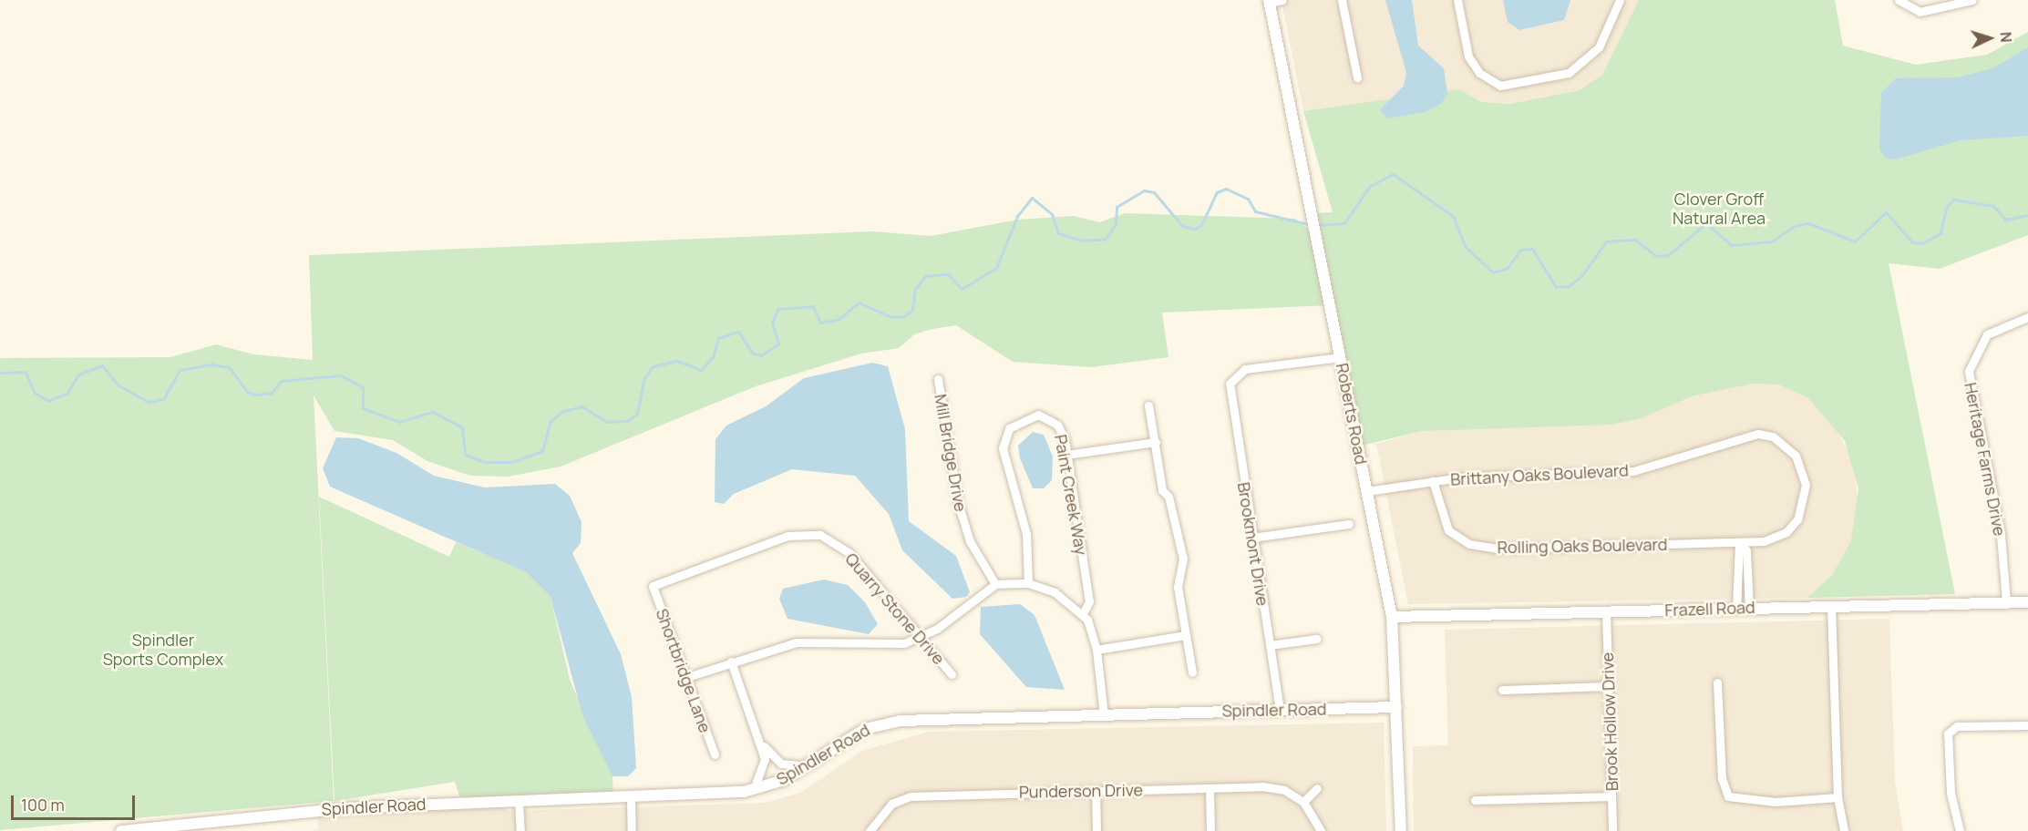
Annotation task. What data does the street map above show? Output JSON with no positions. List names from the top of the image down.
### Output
{
  "streets": {
    "street": [
      "Roberts Road",
      "Mill Bridge Drive",
      "Heritage Farms Drive",
      "Brittany Oaks Boulevard",
      "Paint Creek Way",
      "Brookmont Drive",
      "Rolling Oaks Boulevard",
      "Quarry Stone Drive",
      "Frazell Road",
      "Shortbridge Lane",
      "Spindler Road",
      "Brook Hollow Drive",
      "Punderson Drive"
    ]
  },
  "crossings": [
    ["Roberts Road", "Brittany Oaks Boulevard"],
    ["Roberts Road", "Brookmont Drive"],
    ["Roberts Road", "Frazell Road"],
    ["Roberts Road", "Spindler Road"],
    ["Heritage Farms Drive", "Frazell Road"],
    ["Brittany Oaks Boulevard", "Rolling Oaks Boulevard"],
    ["Brookmont Drive", "Spindler Road"],
    ["Quarry Stone Drive", "Shortbridge Lane"],
    ["Frazell Road", "Brook Hollow Drive"]
  ],
  "parks": ["Clover Groff Natural Area", "Spindler Sports Complex"],
  "scale_bar": "100 m",
  "north": "right"
}
